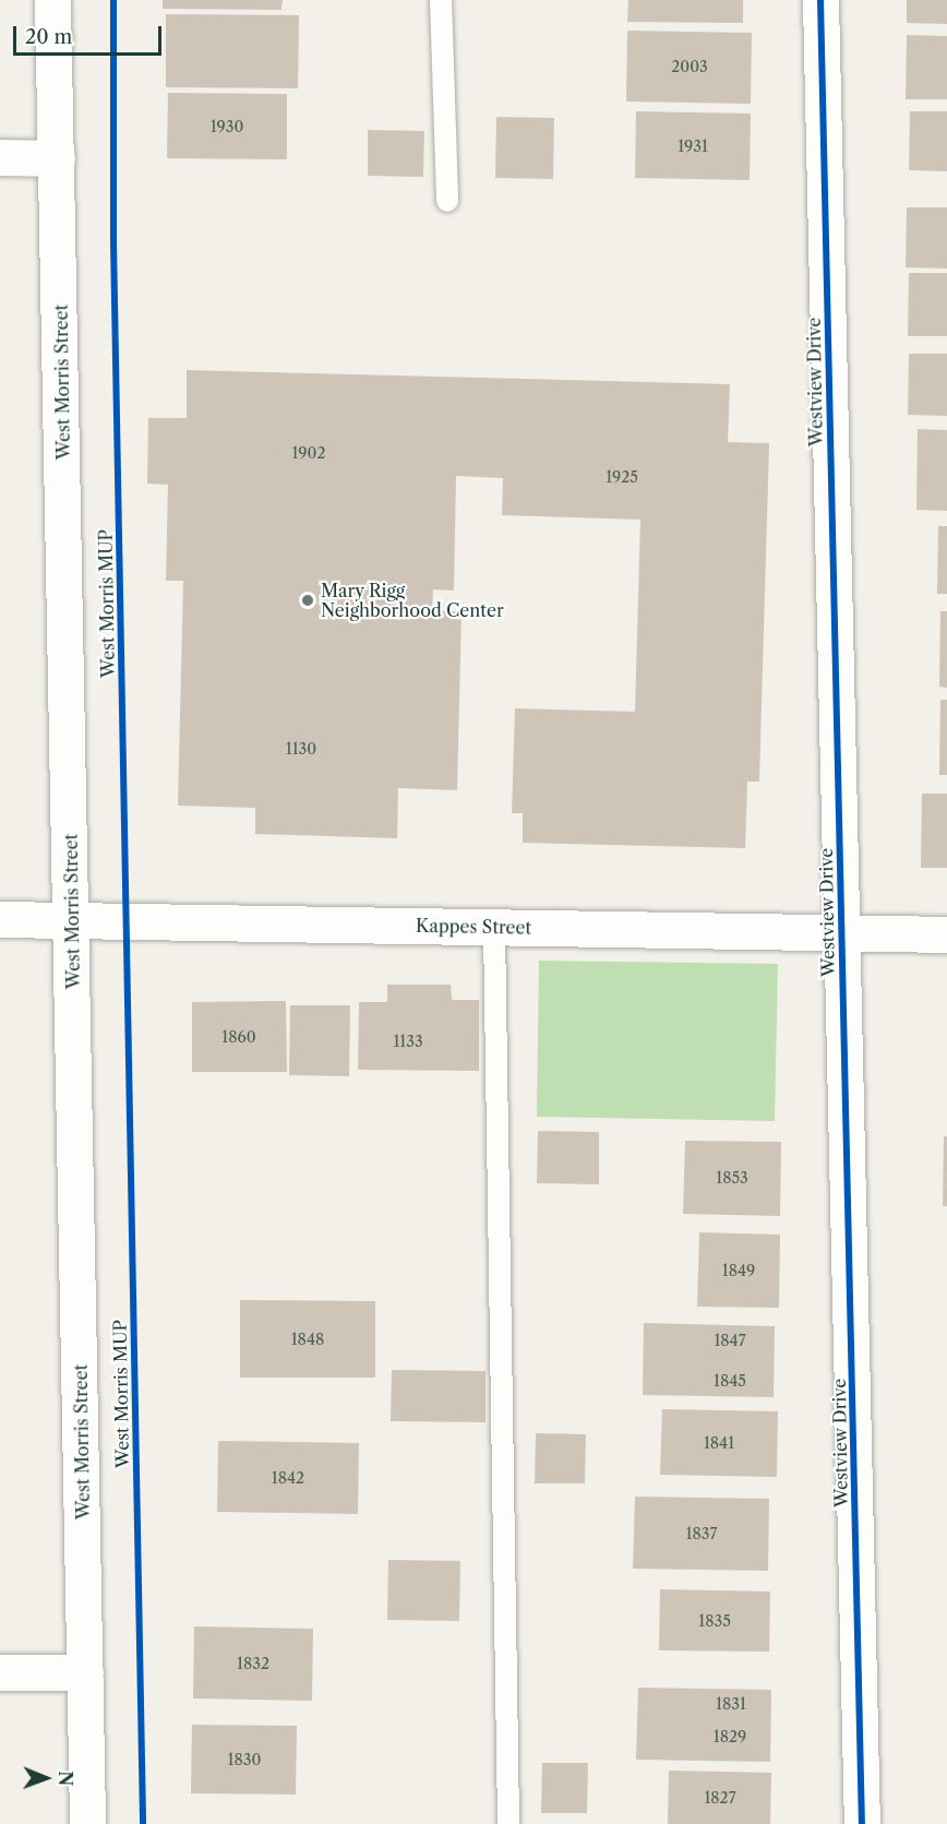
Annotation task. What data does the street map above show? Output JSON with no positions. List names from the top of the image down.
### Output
{
  "streets": {
    "street": ["West Morris Street", "Westview Drive", "Kappes Street"],
    "cycle path": ["West Morris MUP"]
  },
  "crossings": [
    ["West Morris Street", "Kappes Street"],
    ["Westview Drive", "Kappes Street"]
  ],
  "places": ["Mary Rigg Neighborhood Center"],
  "house_numbers": [
    "2003",
    "1930",
    "1931",
    "1902",
    "1925",
    "1130",
    "1860",
    "1133",
    "1853",
    "1849",
    "1848",
    "1847",
    "1845",
    "1841",
    "1842",
    "1837",
    "1835",
    "1832",
    "1831",
    "1829",
    "1830",
    "1827"
  ],
  "scale_bar": "20 m",
  "north": "right"
}
